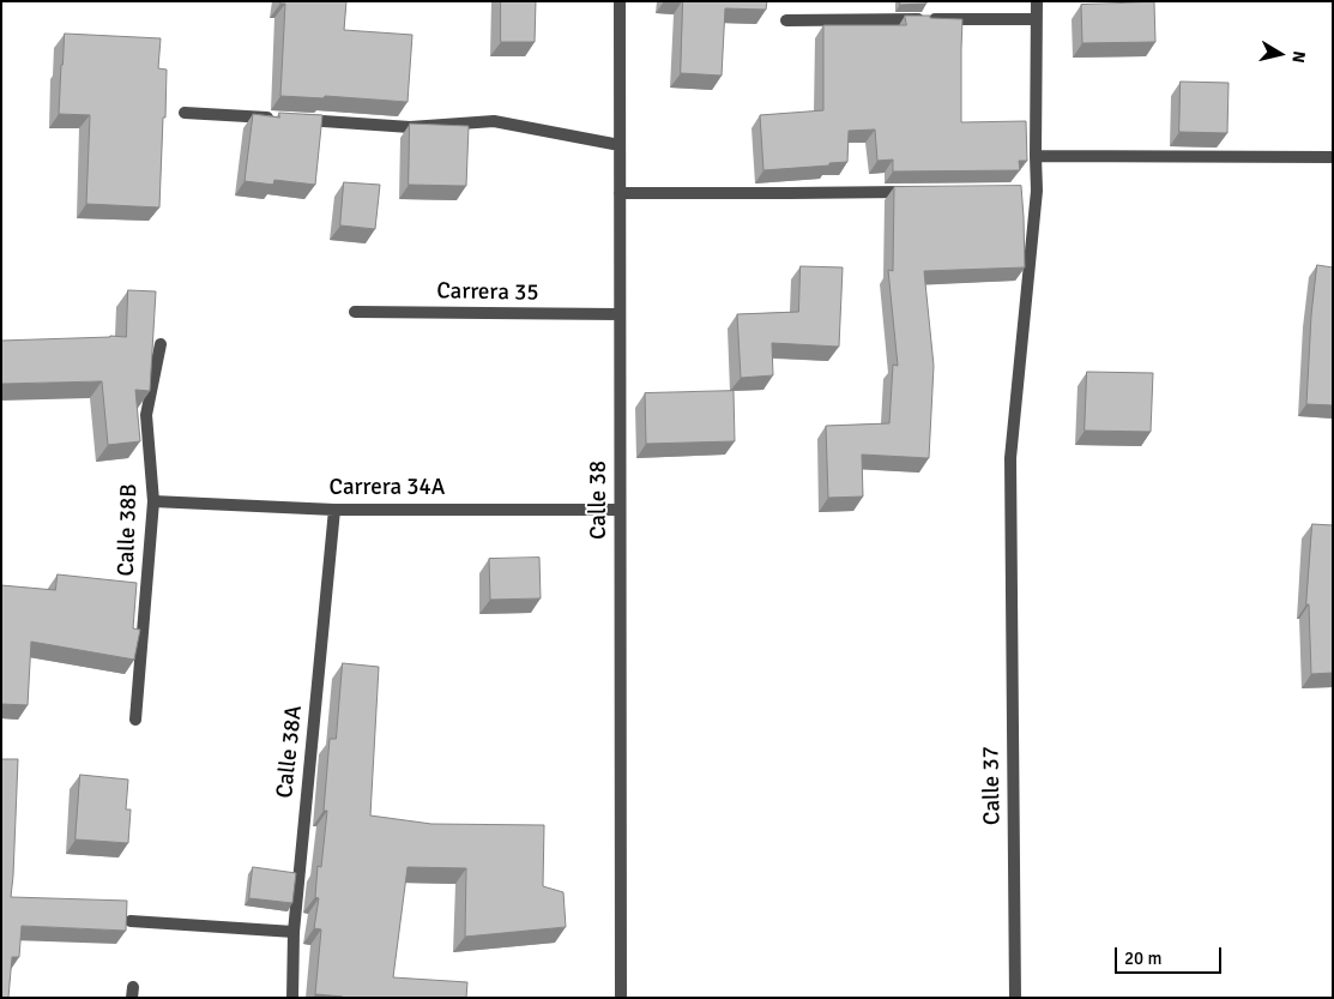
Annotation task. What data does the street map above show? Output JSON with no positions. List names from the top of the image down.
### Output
{
  "streets": {
    "street": [
      "Carrera 35",
      "Carrera 34A",
      "Calle 38",
      "Calle 38B",
      "Calle 38A",
      "Calle 37"
    ]
  },
  "crossings": [
    ["Carrera 35", "Calle 38"],
    ["Carrera 34A", "Calle 38"],
    ["Carrera 34A", "Calle 38B"],
    ["Carrera 34A", "Calle 38A"]
  ],
  "scale_bar": "20 m",
  "north": "right"
}
